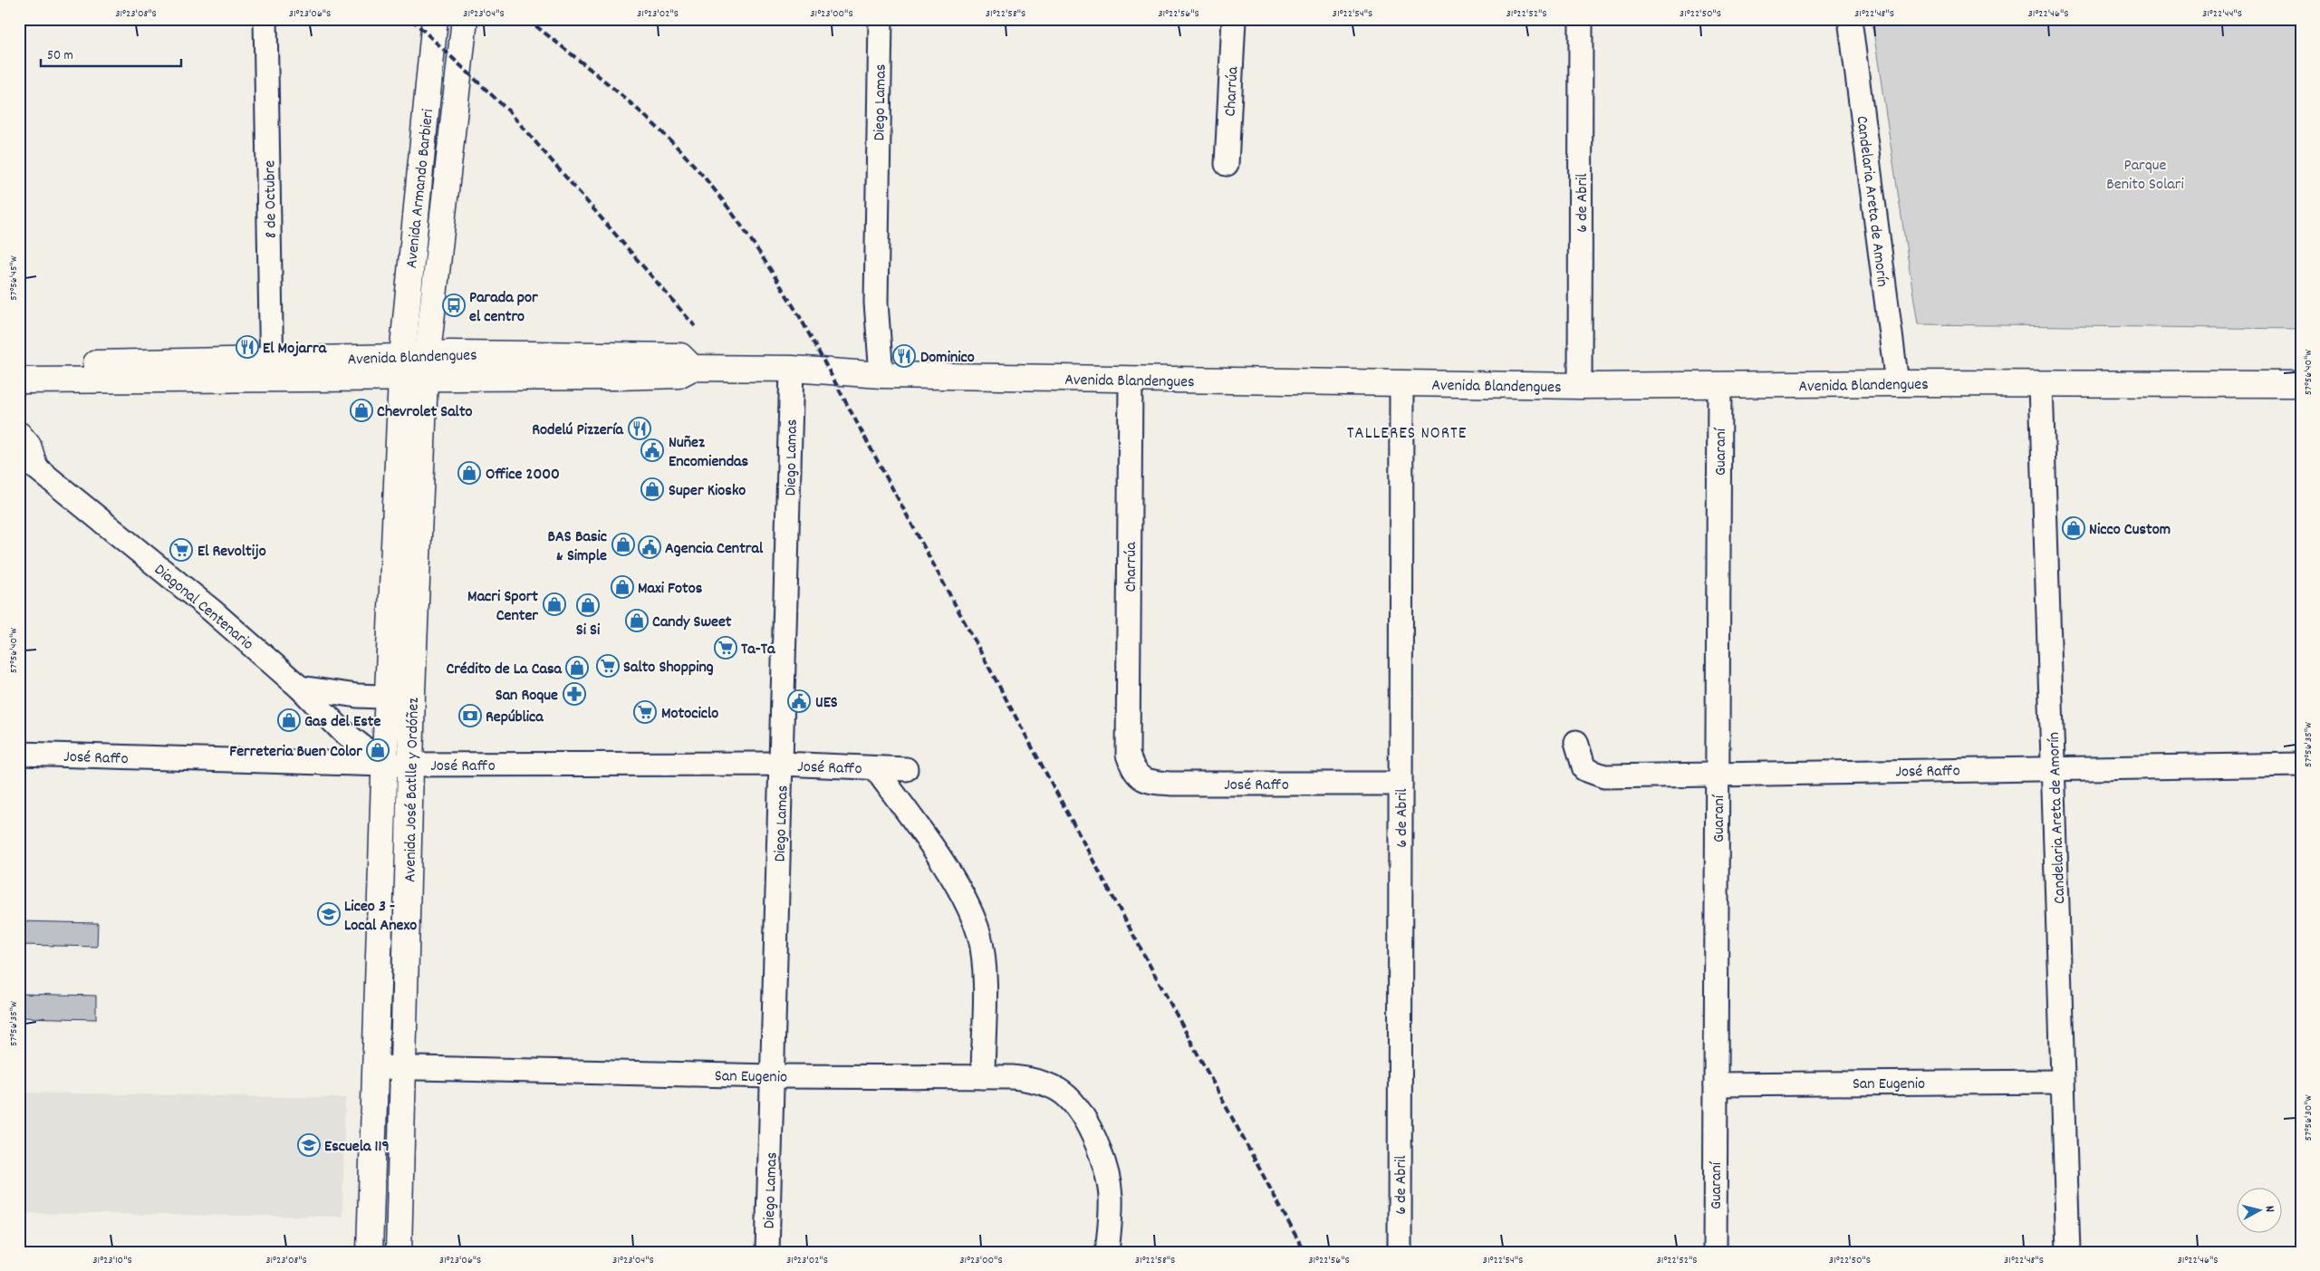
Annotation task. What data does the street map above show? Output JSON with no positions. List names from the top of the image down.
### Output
{
  "streets": {
    "street": [
      "Charrúa",
      "Diego Lamas",
      "Avenida Armando Barbieri",
      "8 de Octubre",
      "Candelaria Areta de Amorín",
      "6 de Abril",
      "Avenida Blandengues",
      "Guaraní",
      "Diagonal Centenario",
      "José Raffo",
      "Avenida José Batlle y Ordóñez",
      "San Eugenio"
    ]
  },
  "crossings": [
    ["Charrúa", "Avenida Blandengues"],
    ["Charrúa", "José Raffo"],
    ["Diego Lamas", "Avenida Blandengues"],
    ["Diego Lamas", "José Raffo"],
    ["Diego Lamas", "San Eugenio"],
    ["Avenida Armando Barbieri", "Avenida Blandengues"],
    ["Avenida Armando Barbieri", "Avenida José Batlle y Ordóñez"],
    ["8 de Octubre", "Avenida Blandengues"],
    ["Candelaria Areta de Amorín", "Avenida Blandengues"],
    ["Candelaria Areta de Amorín", "José Raffo"],
    ["Candelaria Areta de Amorín", "San Eugenio"],
    ["6 de Abril", "Avenida Blandengues"],
    ["6 de Abril", "José Raffo"],
    ["Avenida Blandengues", "Guaraní"],
    ["Avenida Blandengues", "Avenida José Batlle y Ordóñez"],
    ["Guaraní", "José Raffo"],
    ["Guaraní", "San Eugenio"],
    ["Diagonal Centenario", "José Raffo"],
    ["Diagonal Centenario", "Avenida José Batlle y Ordóñez"],
    ["José Raffo", "Avenida José Batlle y Ordóñez"],
    ["Avenida José Batlle y Ordóñez", "San Eugenio"]
  ],
  "districts": ["TALLERES NORTE"],
  "parks": ["Parque Benito Solari"],
  "places": {
    "bus stop": ["Parada por el centro"],
    "restaurant": ["El Mojarra", "Dominico", "Rodelú Pizzería"],
    "shop": [
      "Chevrolet Salto",
      "Office 2000",
      "Super Kiosko",
      "Nicco Custom",
      "BAS Basic & Simple",
      "Maxi Fotos",
      "Macri Sport Center",
      "Si Si",
      "Candy Sweet",
      "Crédito de La Casa",
      "Gas del Este",
      "Ferreteria Buen Color"
    ],
    "public building": ["Nuñez Encomiendas", "Agencia Central", "UES"],
    "supermarket": [
      "El Revoltijo",
      "Ta-Ta",
      "Salto Shopping",
      "Motociclo"
    ],
    "pharmacy": ["San Roque"],
    "bank": ["República"],
    "school or university": ["Liceo 3 - Local Anexo", "Escuela 119"]
  },
  "scale_bar": "50 m",
  "north": "right",
  "coordinates": [
    "31°23'08\"S",
    "31°23'06\"S",
    "31°23'04\"S",
    "31°23'02\"S",
    "31°23'00\"S",
    "31°22'58\"S",
    "31°22'56\"S",
    "31°22'54\"S",
    "31°22'52\"S",
    "31°22'50\"S",
    "31°22'48\"S",
    "31°22'46\"S",
    "31°22'44\"S",
    "57°56'45\"W",
    "57°56'40\"W",
    "57°56'35\"W",
    "57°56'30\"W",
    "31°23'10\"S"
  ]
}
